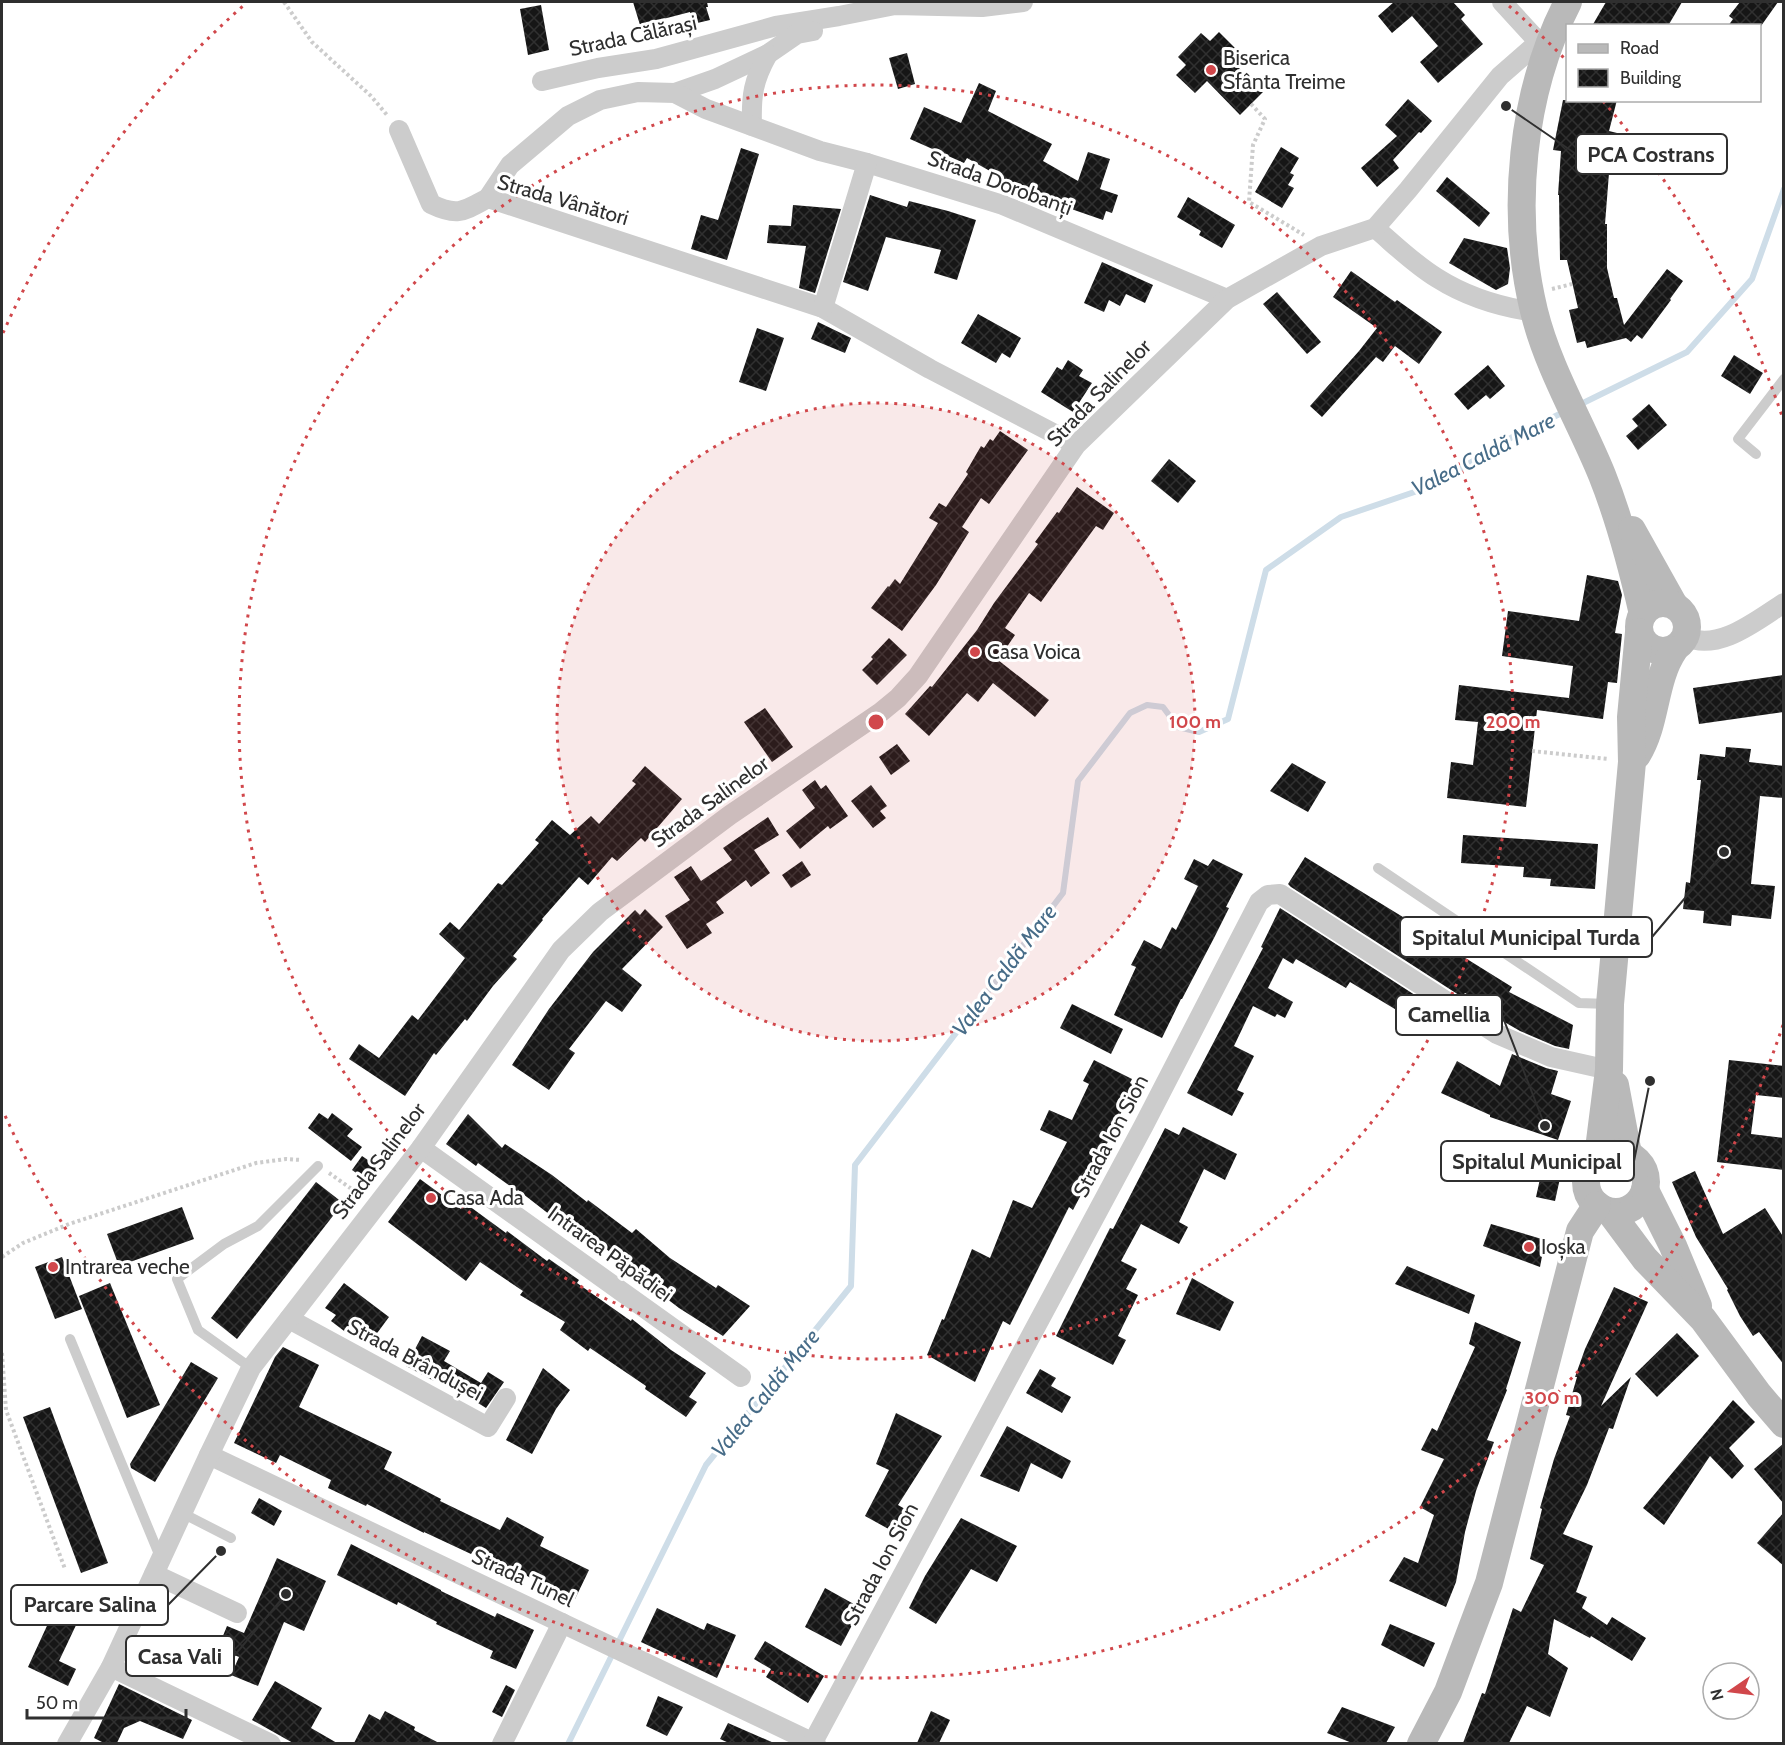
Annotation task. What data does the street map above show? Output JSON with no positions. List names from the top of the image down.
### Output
{
  "streets": {
    "street": [
      "Strada Călărași",
      "Strada Dorobanți",
      "Strada Vânători",
      "Strada Salinelor",
      "Strada Ion Sion",
      "Intrarea Păpădiei",
      "Strada Brândușei",
      "Strada Tunel"
    ]
  },
  "crossings": [
    ["Strada Călărași", "Strada Dorobanți"],
    ["Strada Dorobanți", "Strada Vânători"],
    ["Strada Dorobanți", "Strada Salinelor"],
    ["Strada Vânători", "Strada Salinelor"],
    ["Strada Salinelor", "Intrarea Păpădiei"],
    ["Strada Salinelor", "Strada Brândușei"],
    ["Strada Salinelor", "Strada Tunel"],
    ["Strada Ion Sion", "Strada Tunel"]
  ],
  "water": ["Valea Caldă Mare"],
  "places": [
    "Biserica Sfânta Treime",
    "PCA Costrans",
    "Casa Voica",
    "Spitalul Municipal Turda",
    "Spitalul Municipal",
    "Camellia",
    "Casa Ada",
    "Ioșka",
    "Intrarea veche",
    "Parcare Salina",
    "Casa Vali"
  ],
  "legend": ["Road", "Building"],
  "scale_bar": "50 m",
  "north": "left",
  "rings": ["100 m", "200 m", "300 m"]
}
